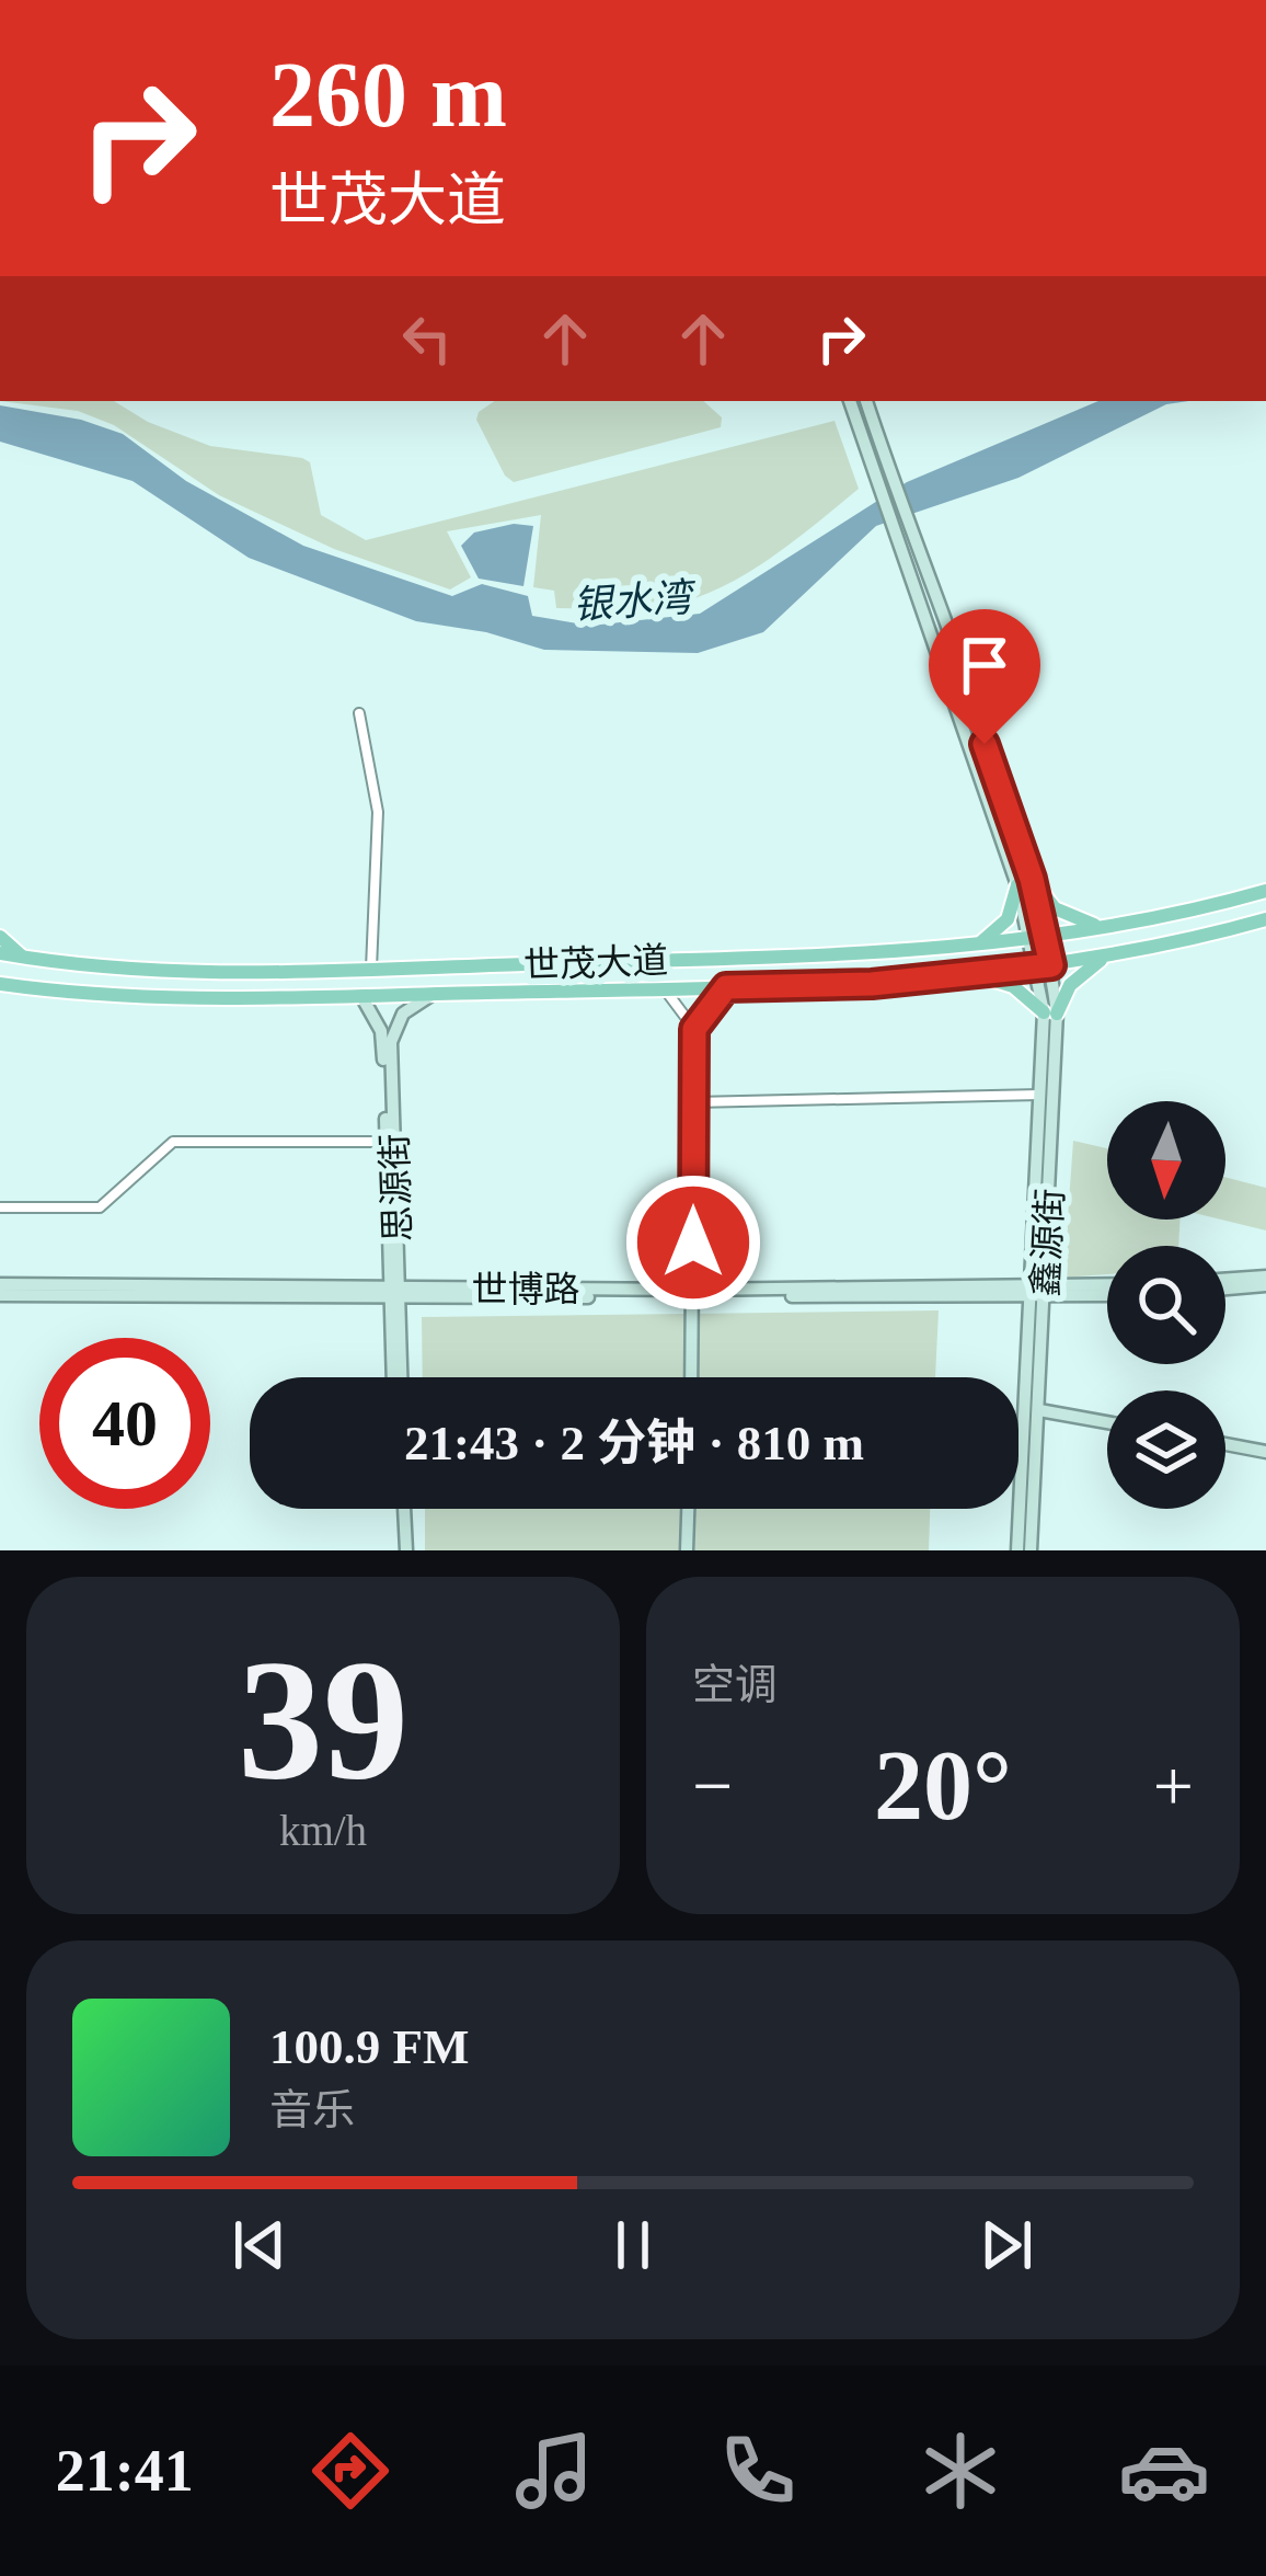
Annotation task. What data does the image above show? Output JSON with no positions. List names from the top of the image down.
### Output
{
  "streets": {
    "main road": [
      "世茂大道",
      "思源街",
      "鑫源街",
      "世博路"
    ]
  },
  "crossings": [
    ["世茂大道", "思源街"],
    ["世茂大道", "鑫源街"],
    ["思源街", "世博路"],
    ["鑫源街", "世博路"]
  ],
  "water": ["银水湾"],
  "north": "bottom",
  "page": {
    "turn": ["260 m", "世茂大道"],
    "limit": "40",
    "trip": "21:43 · 2 分钟 · 810 m",
    "tile": [
      ["39", "km/h"],
      "空调"
    ],
    "heat": ["−", "20°", "+"],
    "song": ["100.9 FM", "音乐"],
    "tabs": "21:41"
  }
}
